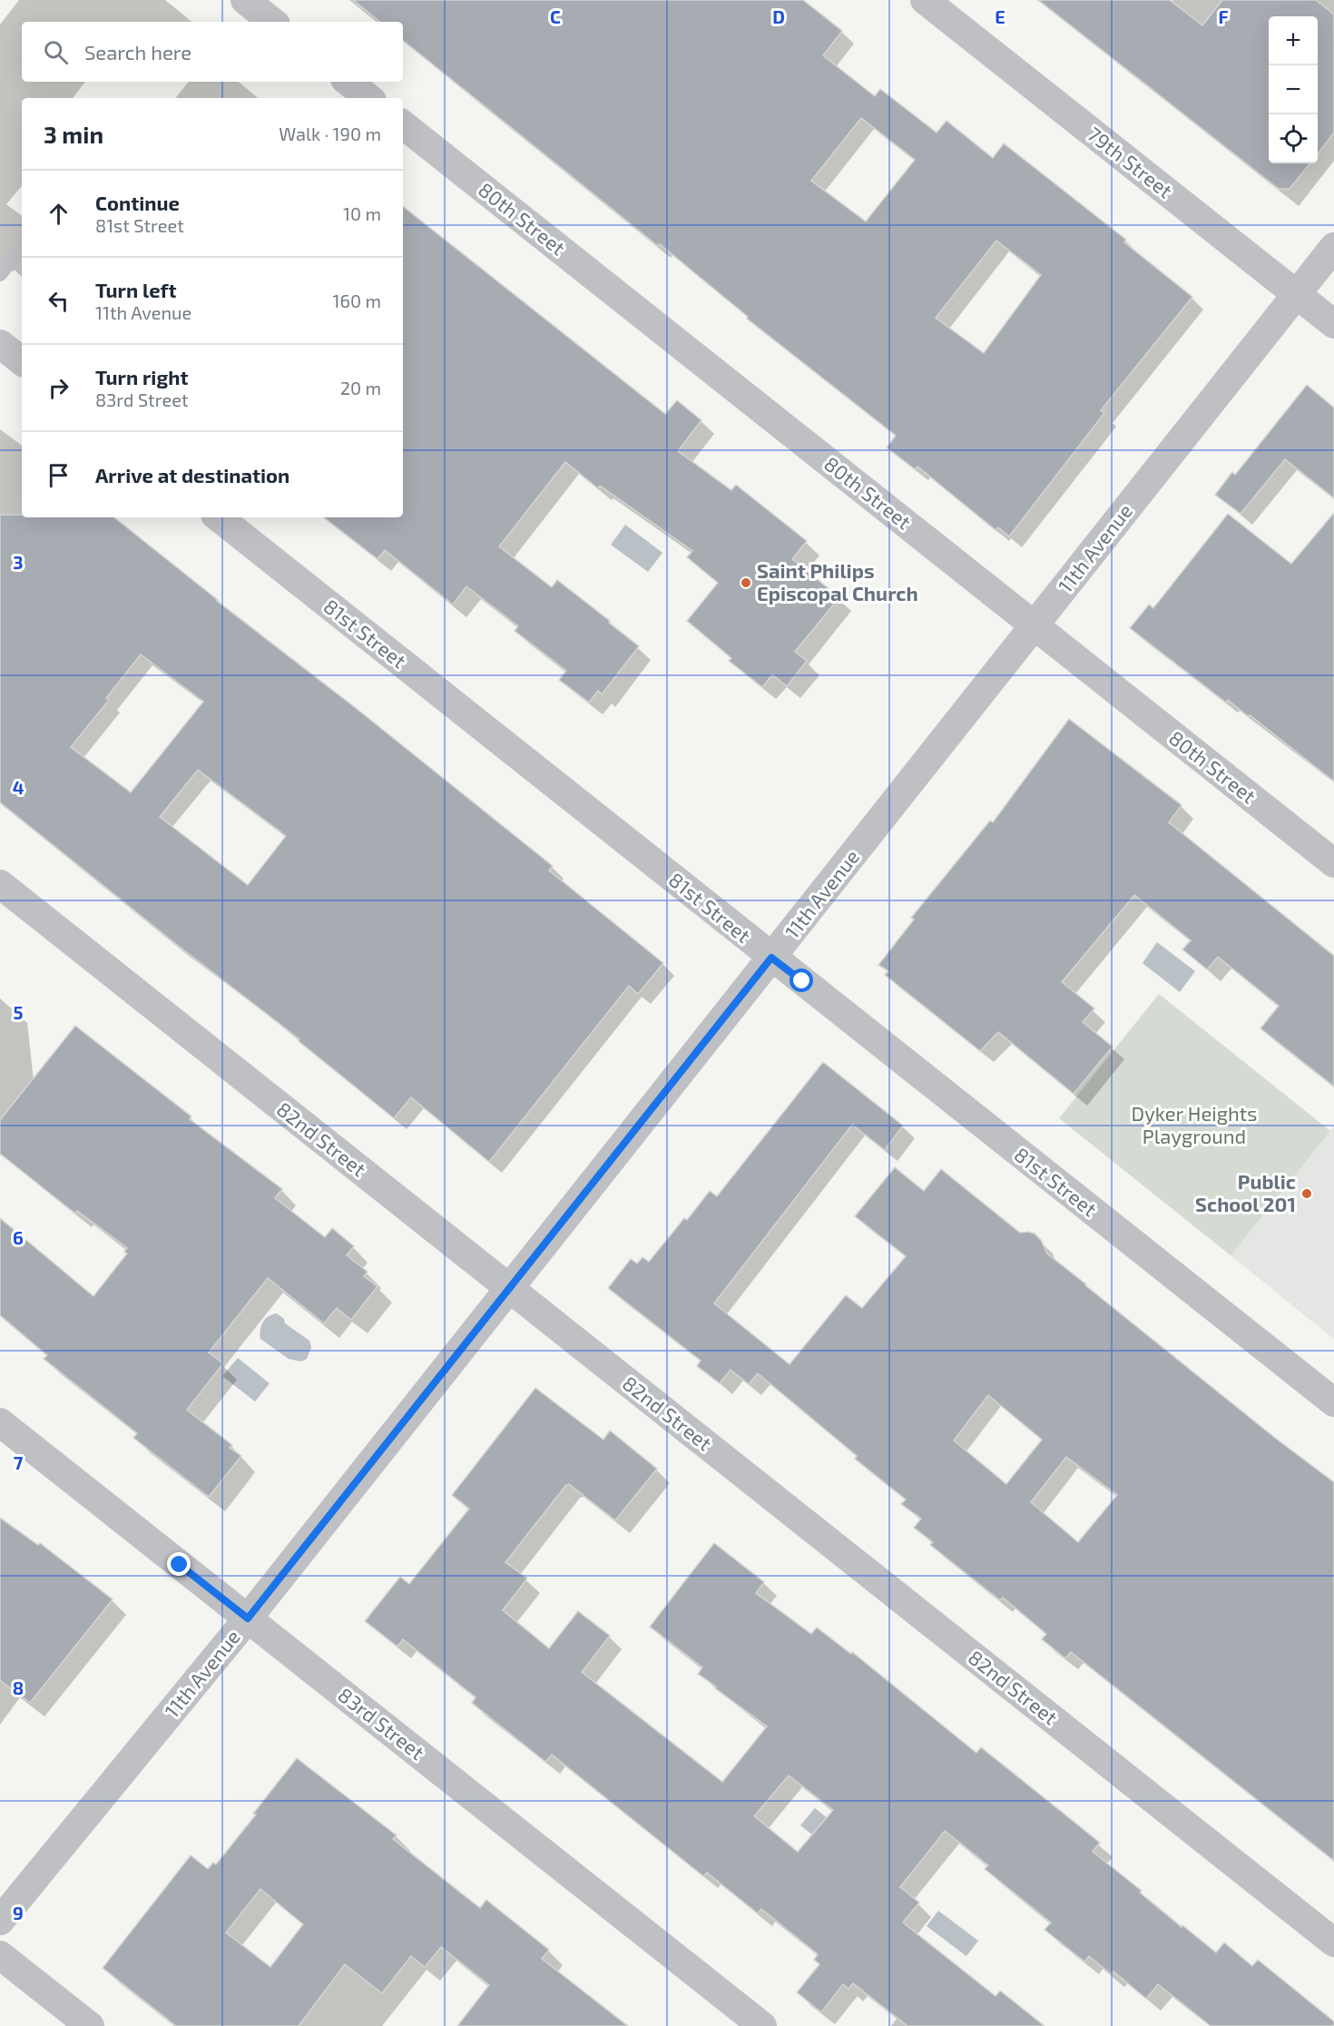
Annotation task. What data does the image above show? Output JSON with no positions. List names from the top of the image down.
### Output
{
  "streets": {
    "street": [
      "79th Street",
      "80th Street",
      "11th Avenue",
      "81st Street",
      "82nd Street",
      "83rd Street"
    ]
  },
  "crossings": [
    ["79th Street", "11th Avenue"],
    ["80th Street", "11th Avenue"],
    ["11th Avenue", "81st Street"],
    ["11th Avenue", "82nd Street"],
    ["11th Avenue", "83rd Street"]
  ],
  "parks": ["Dyker Heights Playground"],
  "places": ["Saint Philips Episcopal Church", "Public School 201"],
  "page": {
    "map_buttons": ["+", "−"],
    "search": "Search here",
    "heading": ["3 min", "Walk · 190 m"],
    "list": [
      ["Continue", "81st Street", "10 m"],
      ["Turn left", "11th Avenue", "160 m"],
      ["Turn right", "83rd Street", "20 m"],
      "Arrive at destination"
    ]
  },
  "grid": {
    "columns": [
      "C",
      "D",
      "E",
      "F"
    ],
    "rows": [
      "3",
      "4",
      "5",
      "6",
      "7",
      "8",
      "9"
    ]
  }
}
